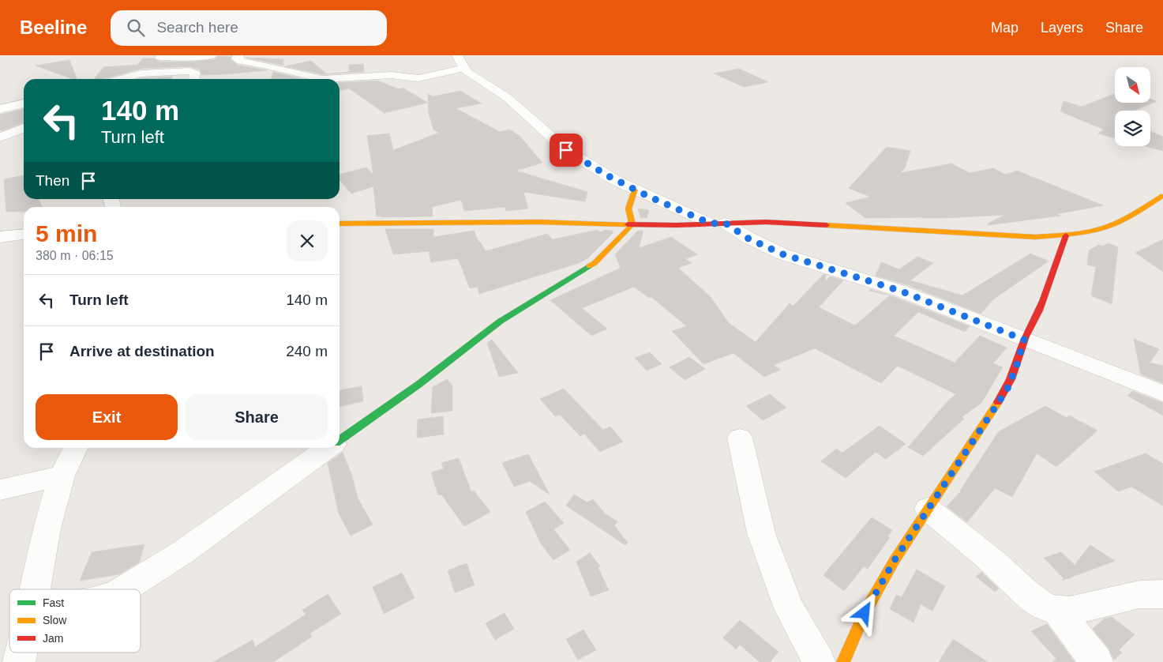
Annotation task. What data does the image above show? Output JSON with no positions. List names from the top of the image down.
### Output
{
  "legend": ["Fast", "Slow", "Jam"],
  "north": "bottom right",
  "page": {
    "header": "Beeline",
    "search": "Search here",
    "nav": ["Map", "Layers", "Share"],
    "turn": ["140 m", "Turn left"],
    "then": "Then",
    "heading": ["5 min", "380 m · 06:15"],
    "list": [
      {
        "name": "Turn left",
        "value": "140 m"
      },
      {
        "name": "Arrive at destination",
        "value": "240 m"
      }
    ],
    "buttons": ["Exit", "Share"]
  }
}
